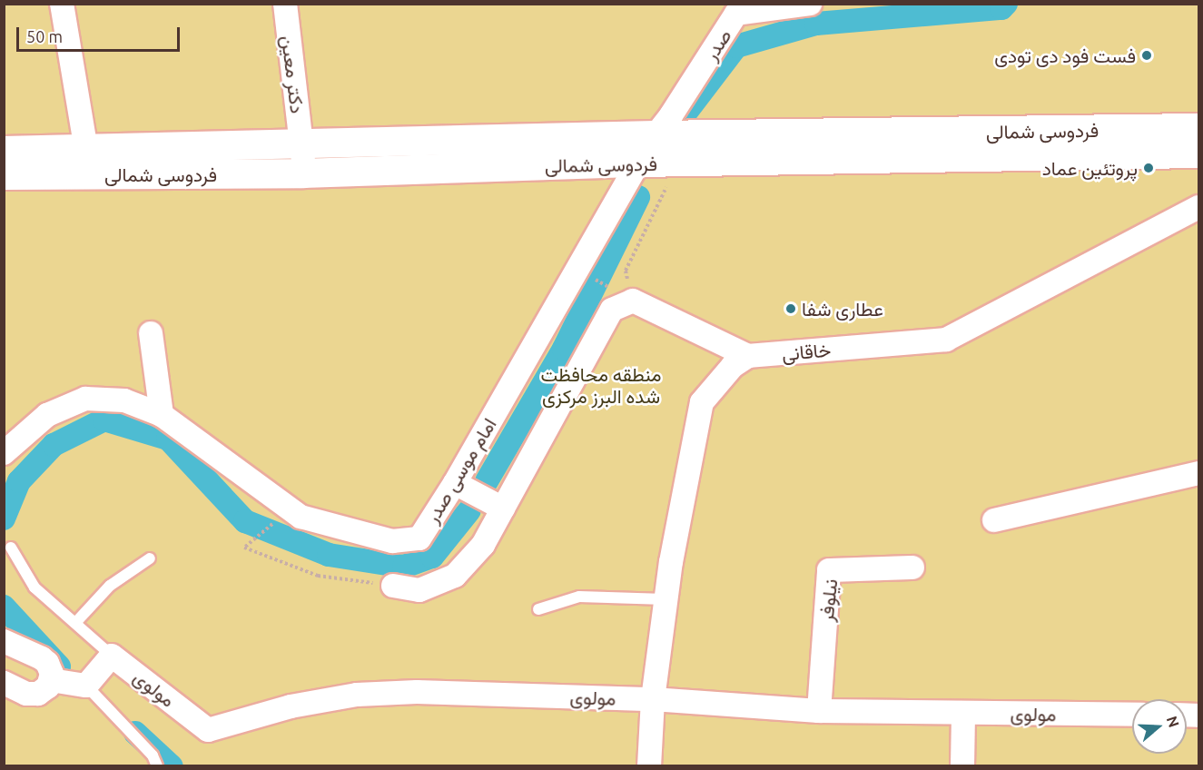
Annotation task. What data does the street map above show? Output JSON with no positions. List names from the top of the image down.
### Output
{
  "streets": {
    "street": [
      "صدر",
      "دکتر معین",
      "فردوسی شمالی",
      "خاقانی",
      "امام موسی صدر",
      "نیلوفر",
      "مولوی"
    ]
  },
  "crossings": [
    ["صدر", "فردوسی شمالی"],
    ["دکتر معین", "فردوسی شمالی"],
    ["فردوسی شمالی", "امام موسی صدر"],
    ["نیلوفر", "مولوی"]
  ],
  "parks": ["منطقه محافظت شده البرز مرکزی"],
  "places": ["فست فود دی تودی", "پروتئین عماد", "عطاری شفا"],
  "scale_bar": "50 m",
  "north": "right"
}
